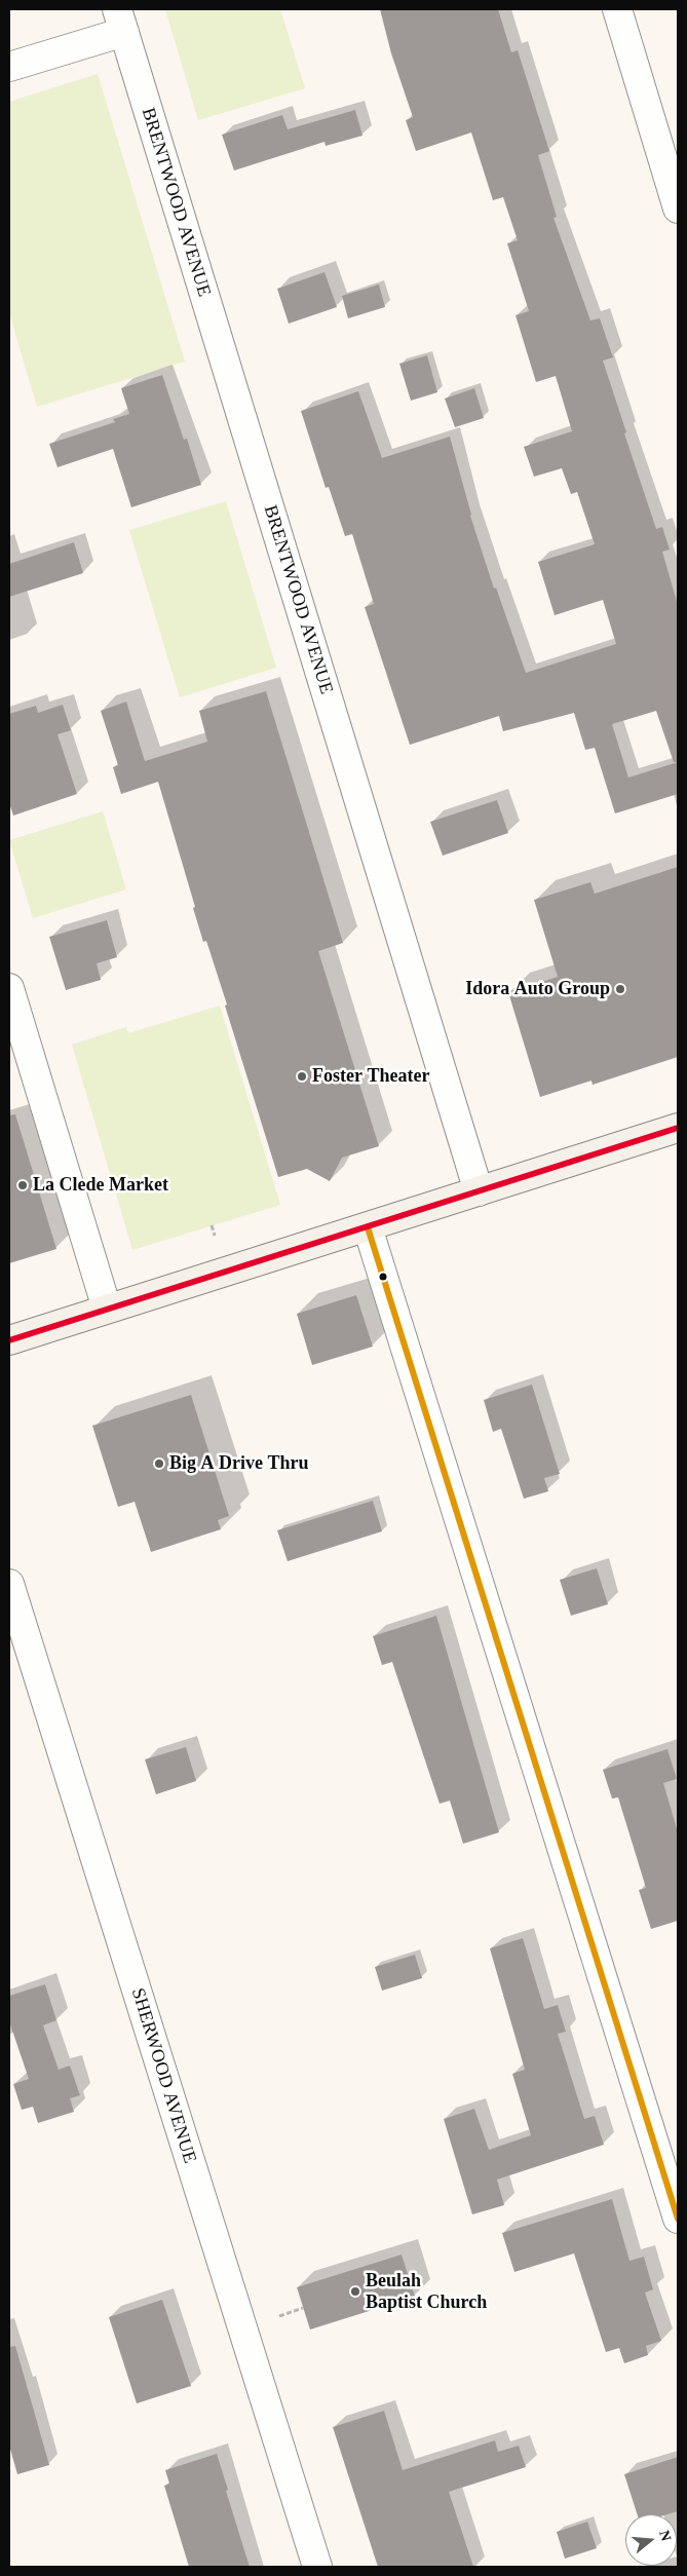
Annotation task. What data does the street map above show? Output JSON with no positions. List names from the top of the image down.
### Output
{
  "streets": {
    "street": ["BRENTWOOD AVENUE", "SHERWOOD AVENUE"]
  },
  "places": [
    "Idora Auto Group",
    "Foster Theater",
    "La Clede Market",
    "Big A Drive Thru",
    "Beulah Baptist Church"
  ],
  "north": "right"
}
